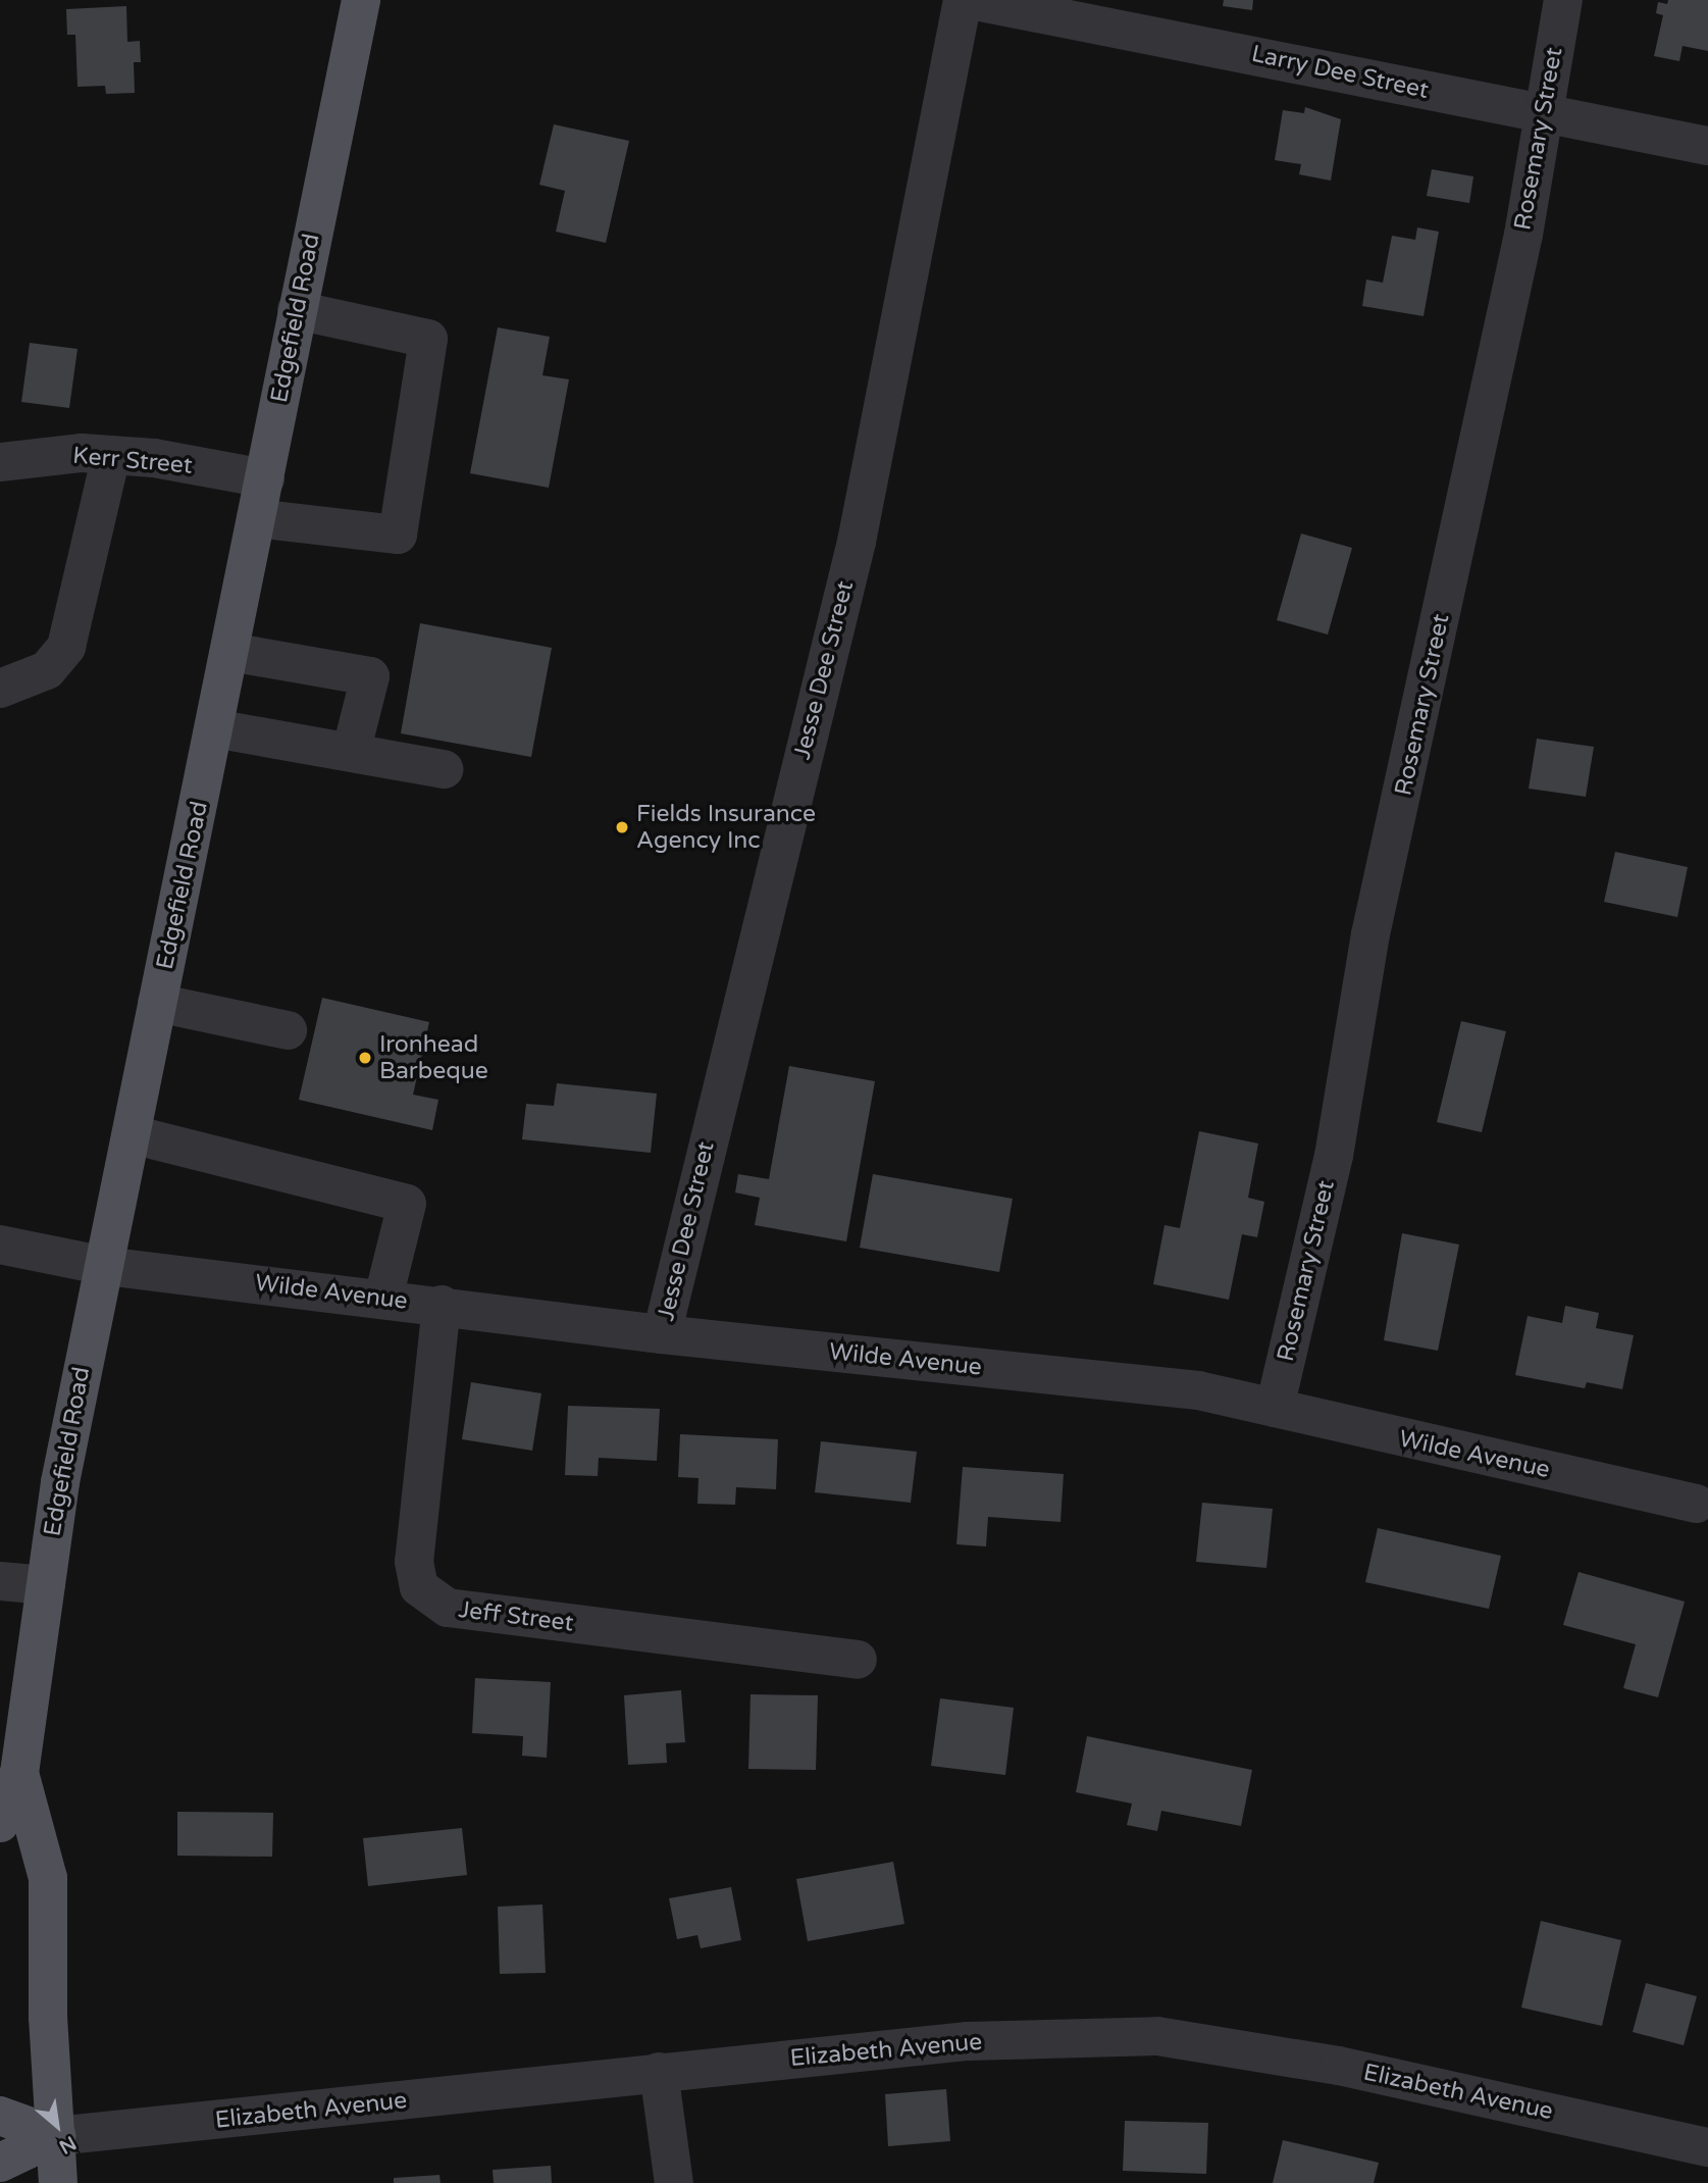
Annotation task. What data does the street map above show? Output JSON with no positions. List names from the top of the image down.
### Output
{
  "streets": {
    "main road": ["Edgefield Road"],
    "street": [
      "Larry Dee Street",
      "Rosemary Street",
      "Kerr Street",
      "Jesse Dee Street",
      "Wilde Avenue",
      "Jeff Street",
      "Elizabeth Avenue"
    ]
  },
  "crossings": [
    ["Larry Dee Street", "Rosemary Street"],
    ["Rosemary Street", "Wilde Avenue"],
    ["Edgefield Road", "Kerr Street"],
    ["Edgefield Road", "Wilde Avenue"],
    ["Edgefield Road", "Elizabeth Avenue"],
    ["Jesse Dee Street", "Wilde Avenue"],
    ["Wilde Avenue", "Jeff Street"]
  ],
  "places": ["Fields Insurance Agency Inc", "Ironhead Barbeque"],
  "north": "bottom right"
}
